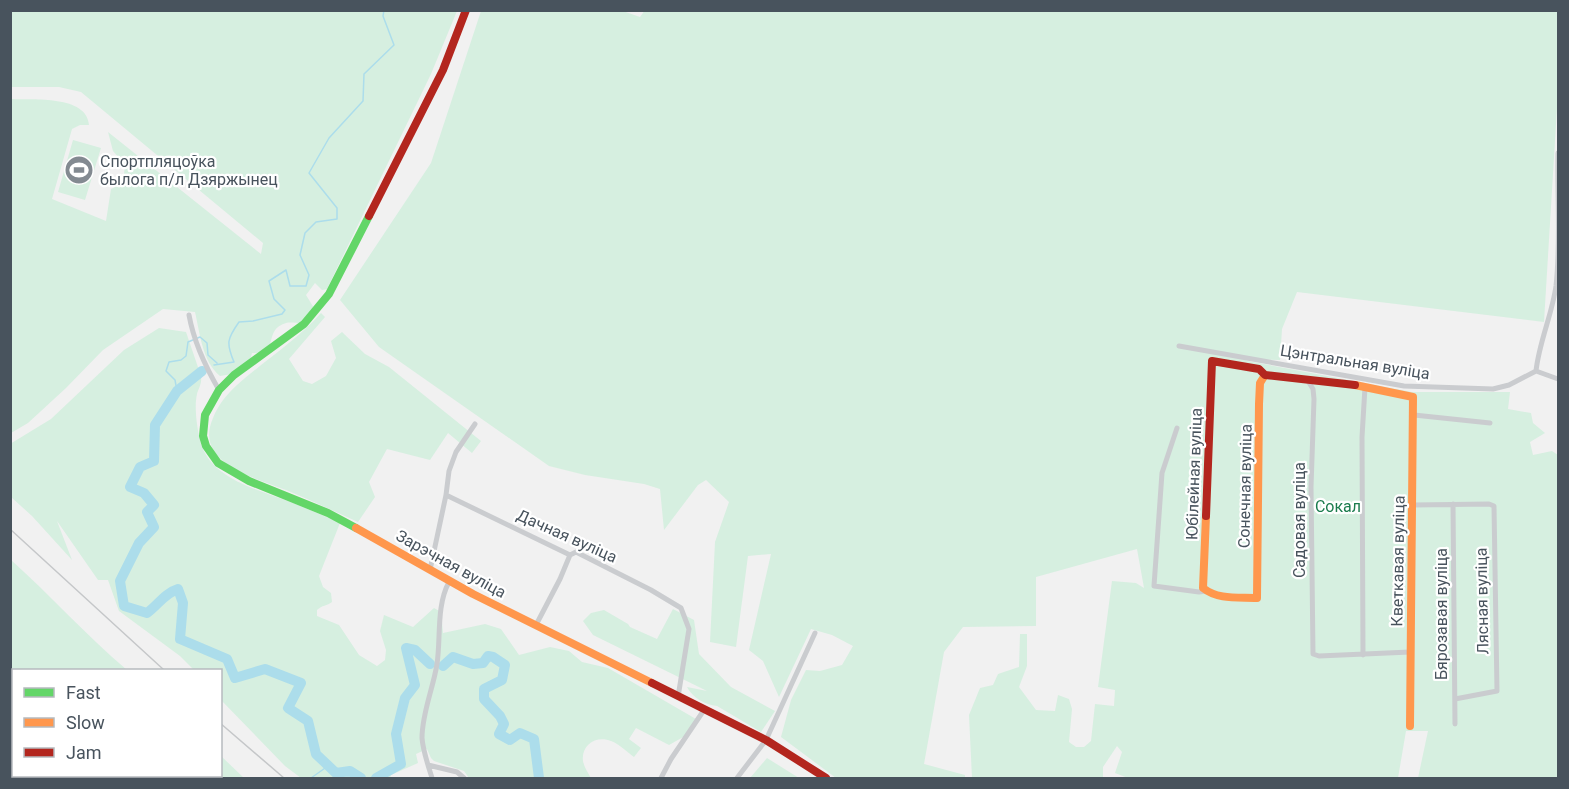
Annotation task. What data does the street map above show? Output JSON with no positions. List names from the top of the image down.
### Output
{
  "streets": {
    "street": [
      "Цэнтральная вуліца",
      "Юбілейная вуліца",
      "Сонечная вуліца",
      "Садовая вуліца",
      "Дачная вуліца",
      "Кветкавая вуліца",
      "Зарэчная вуліца",
      "Лясная вуліца",
      "Бярозавая вуліца"
    ]
  },
  "crossings": [
    ["Юбілейная вуліца", "Сонечная вуліца"],
    ["Дачная вуліца", "Зарэчная вуліца"],
    ["Лясная вуліца", "Бярозавая вуліца"]
  ],
  "parks": ["Сокал"],
  "places": {
    "sports": ["Спортпляцоўка былога п/л Дзяржынец"]
  },
  "legend": ["Fast", "Slow", "Jam"]
}
